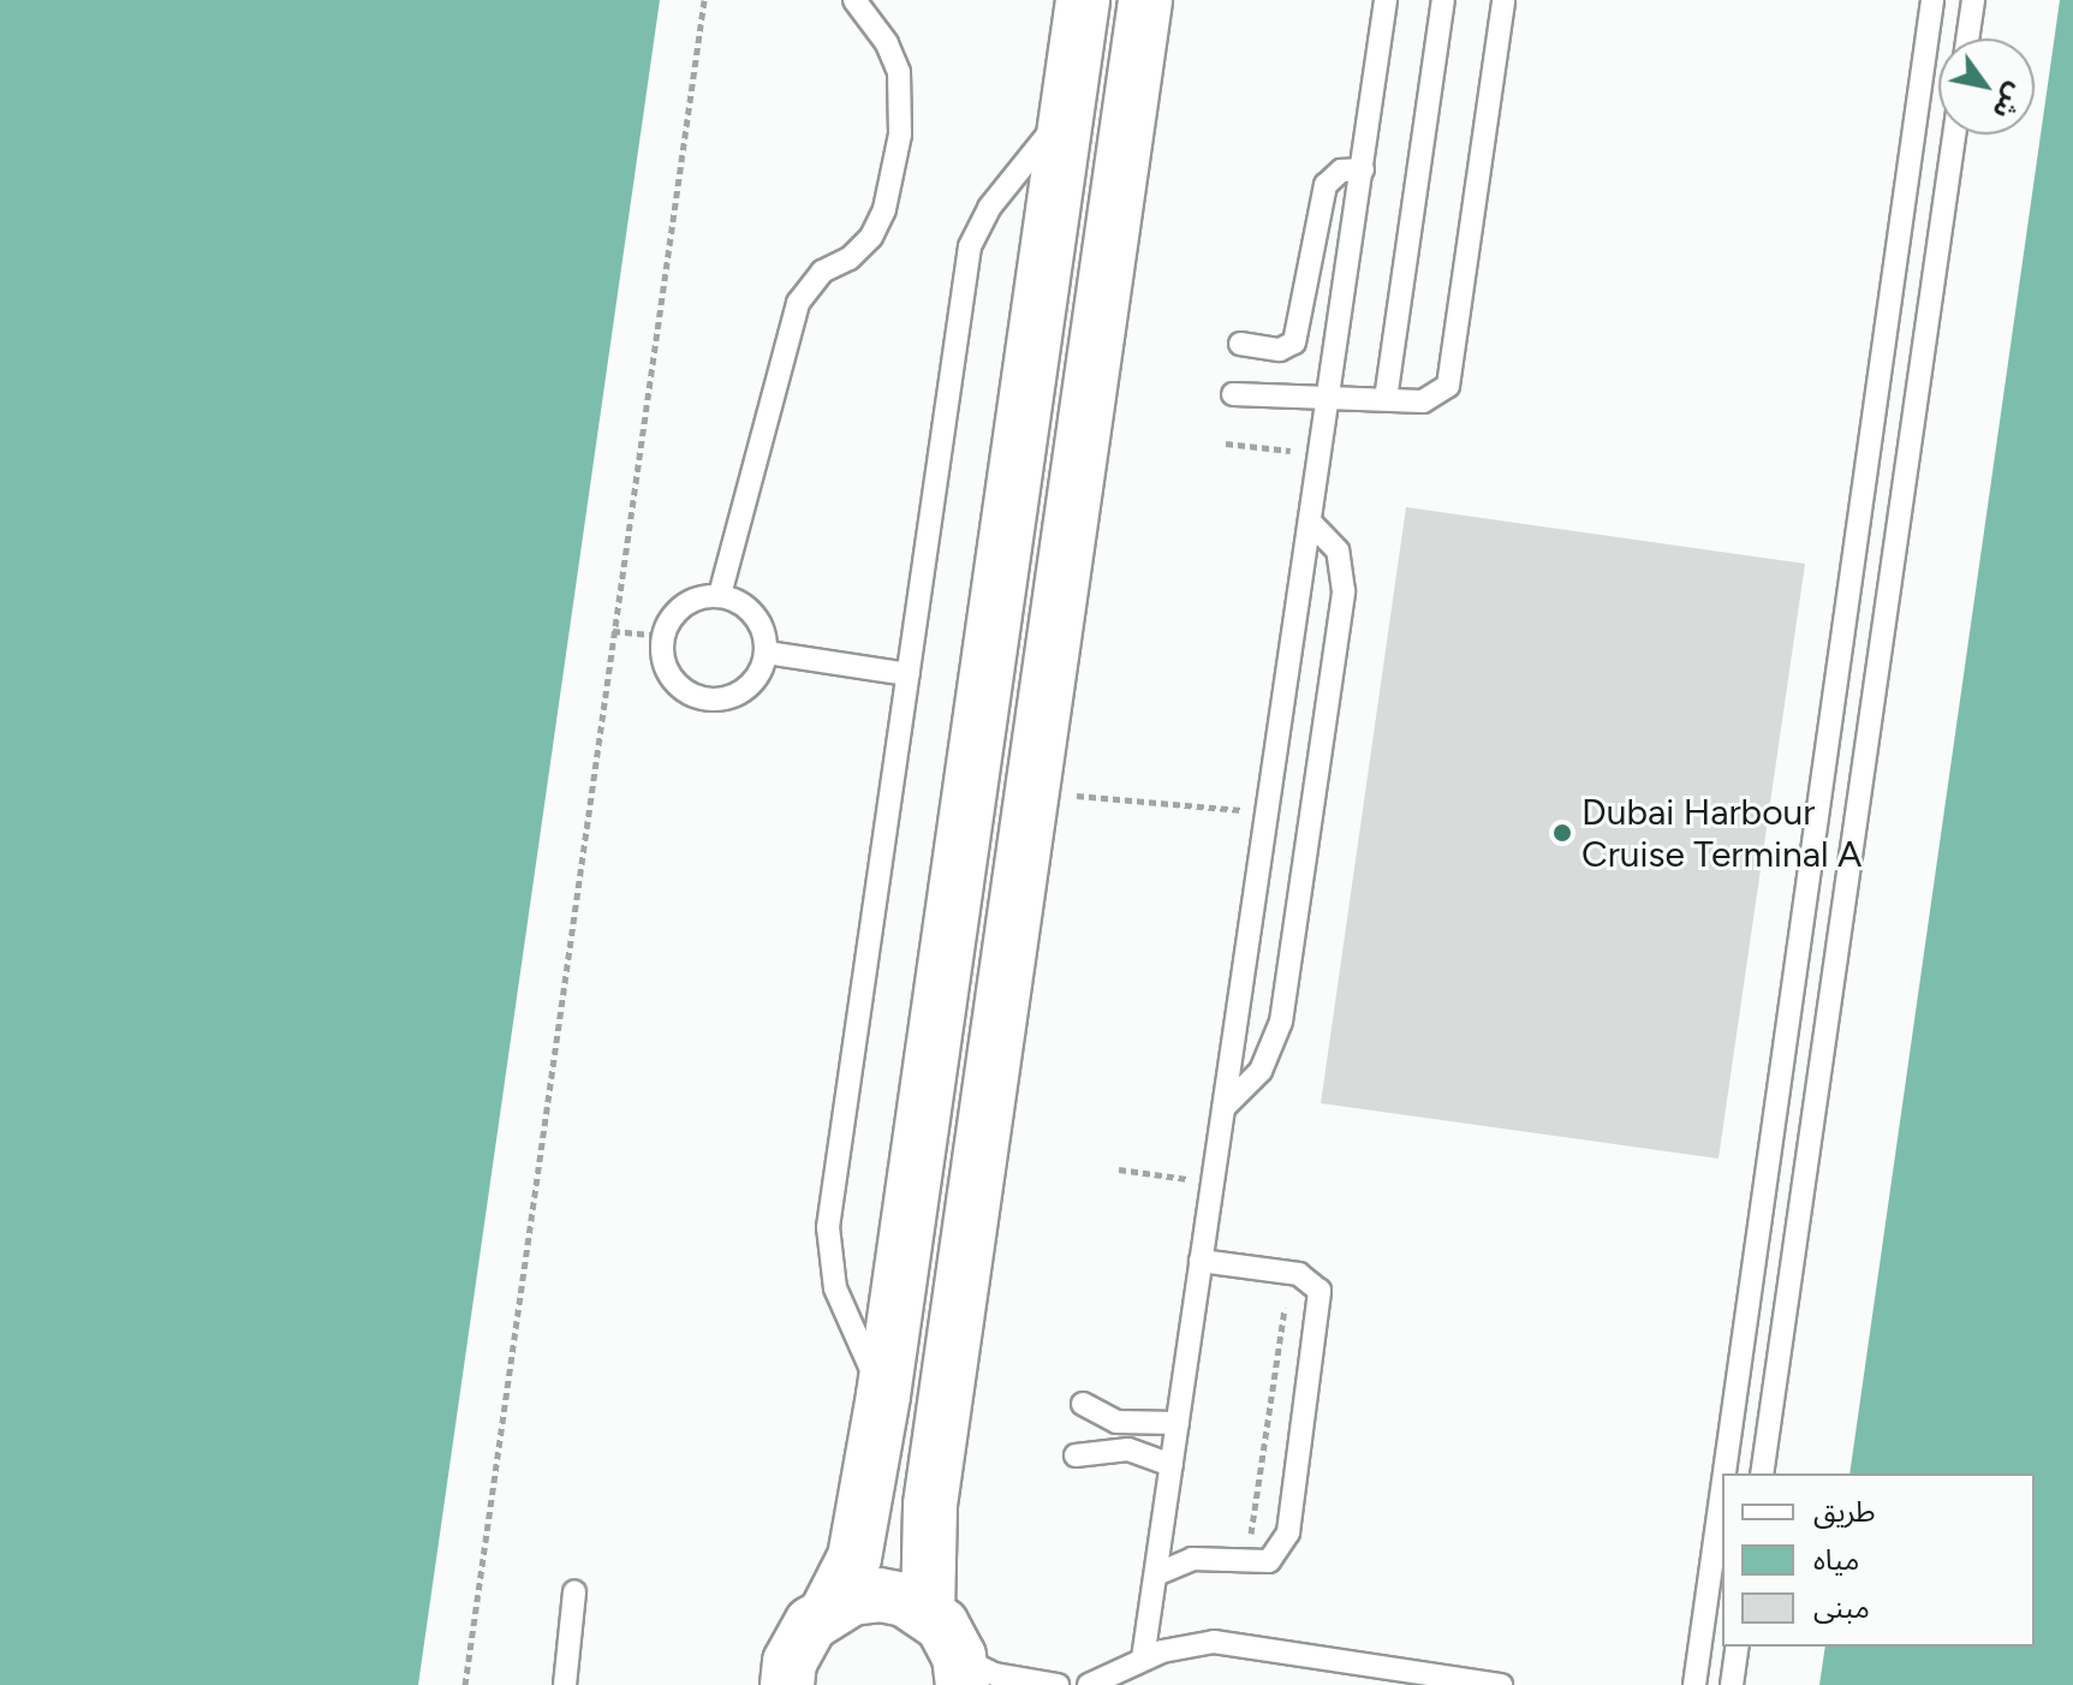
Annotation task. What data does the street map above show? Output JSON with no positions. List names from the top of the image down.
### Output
{
  "places": ["Dubai Harbour Cruise Terminal A"],
  "legend": ["طريق", "مياه", "مبنى"],
  "north": "bottom right"
}
